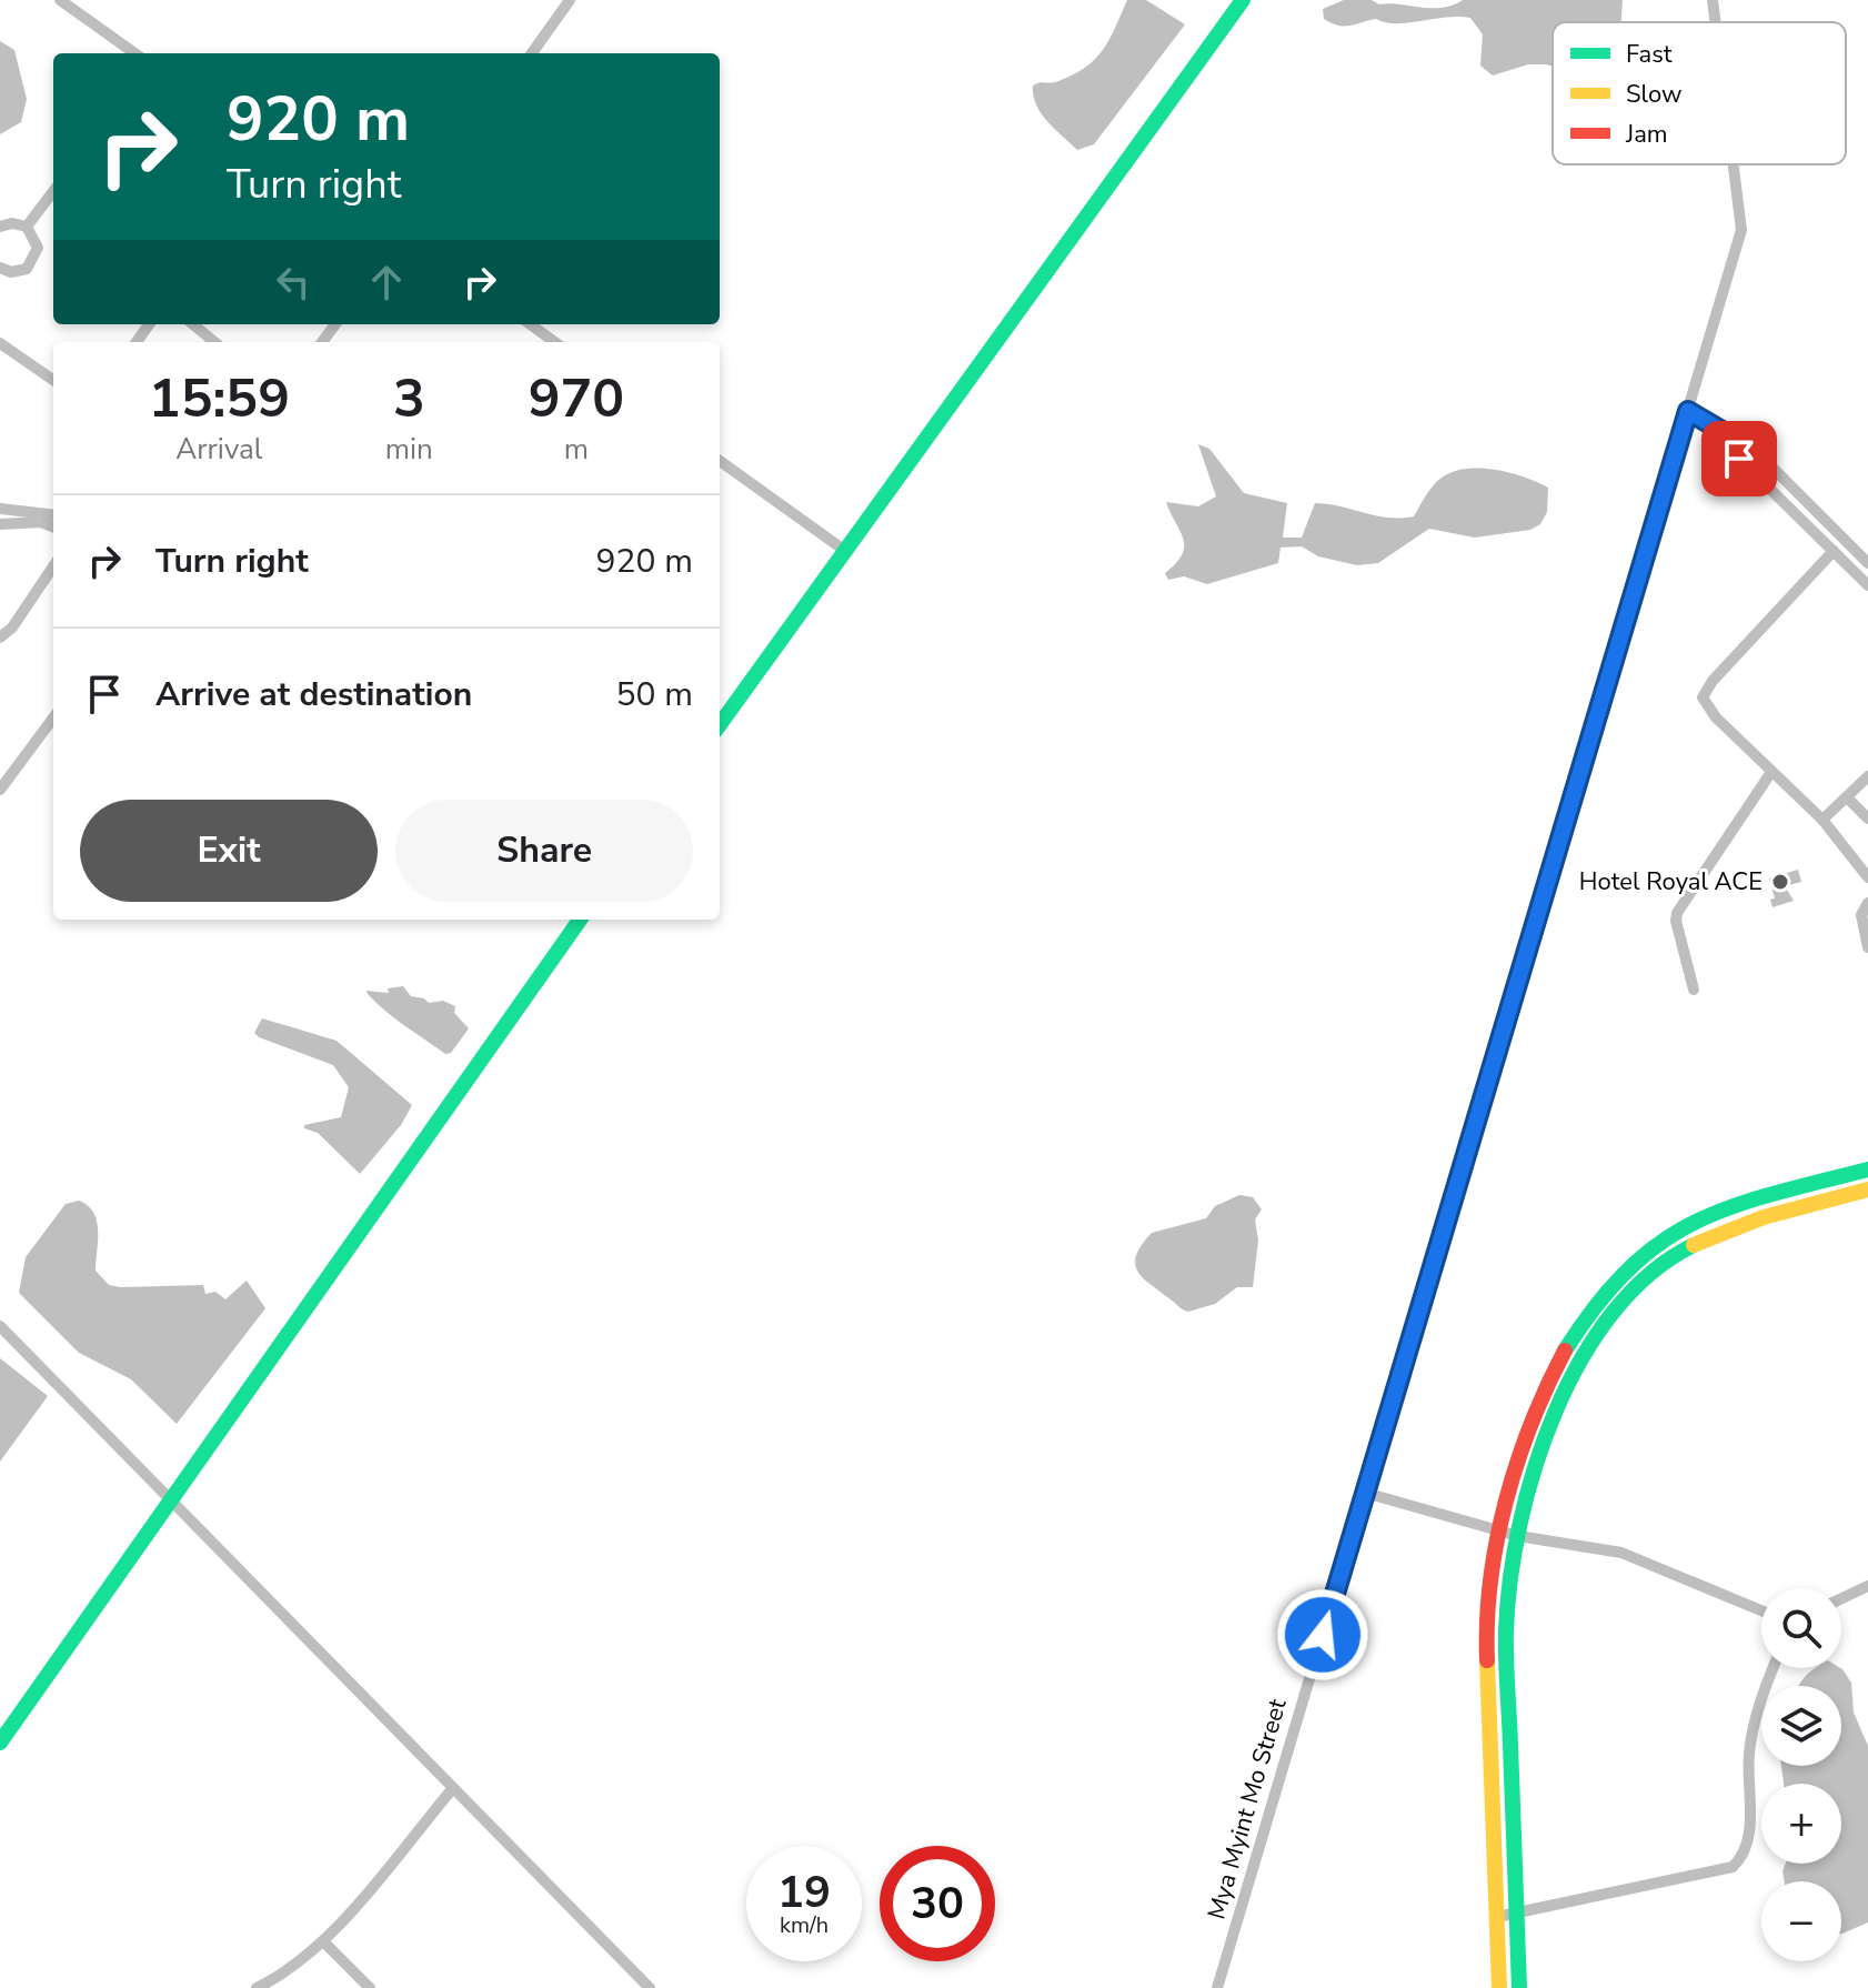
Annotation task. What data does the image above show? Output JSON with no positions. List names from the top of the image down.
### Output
{
  "streets": {
    "street": ["Mya Myint Mo Street"]
  },
  "places": ["Hotel Royal ACE"],
  "legend": ["Fast", "Slow", "Jam"],
  "page": {
    "turn": ["920 m", "Turn right"],
    "eta": [
      "15:59",
      "Arrival",
      "3",
      "min",
      "970",
      "m"
    ],
    "list": [
      {
        "name": "Turn right",
        "value": "920 m"
      },
      {
        "name": "Arrive at destination",
        "value": "50 m"
      }
    ],
    "buttons": ["Exit", "Share"],
    "map_buttons": ["+", "−"],
    "speed": "19 km/h",
    "limit": "30"
  }
}
